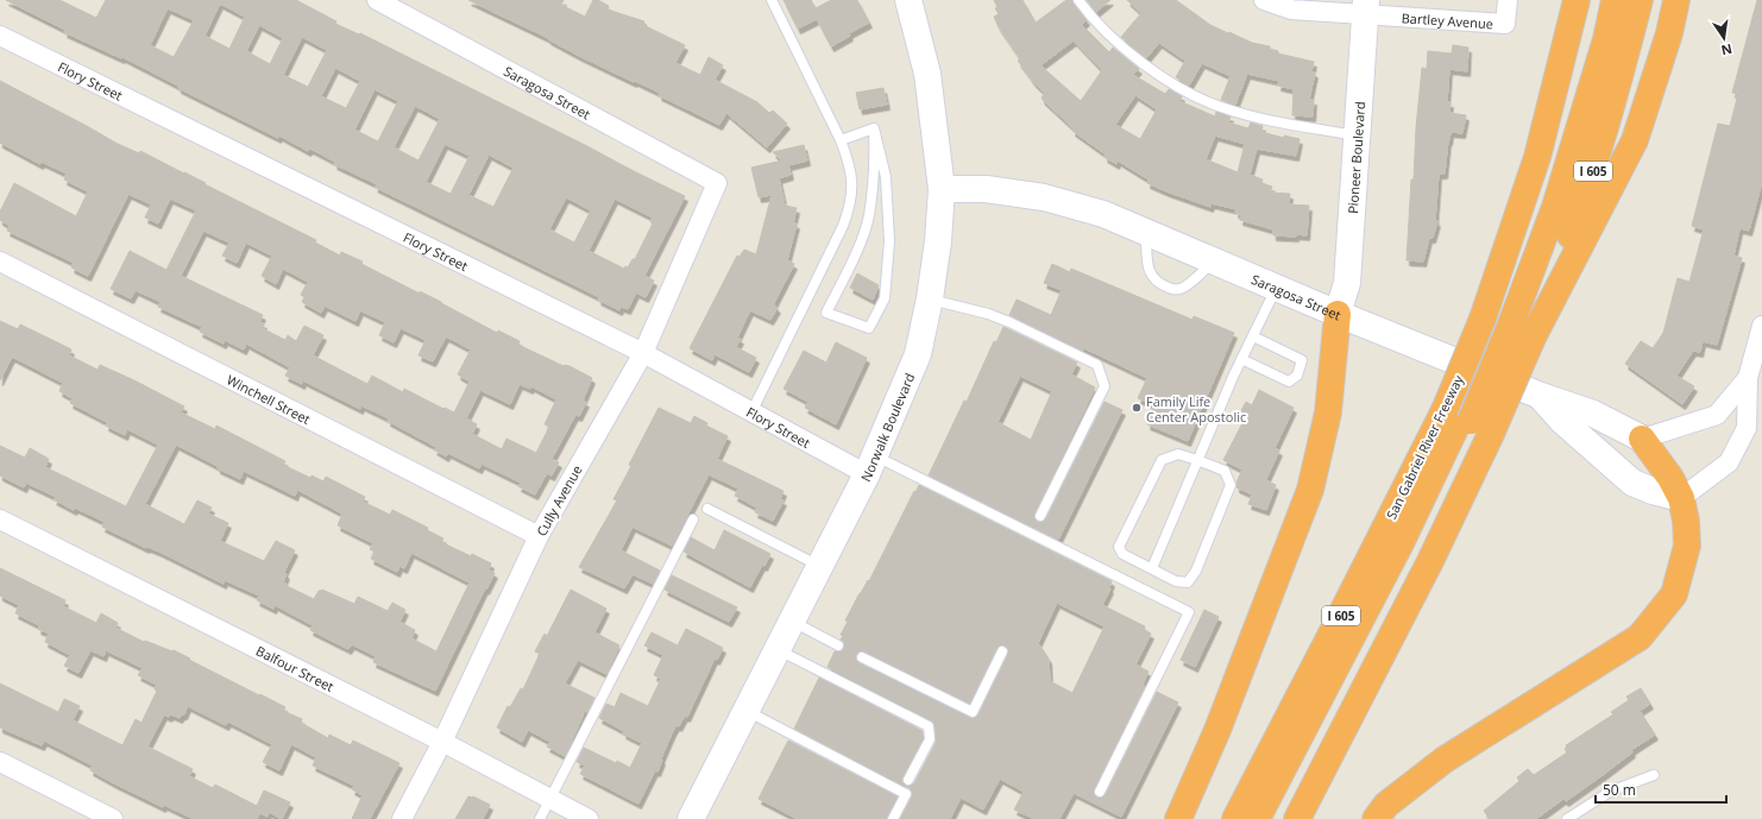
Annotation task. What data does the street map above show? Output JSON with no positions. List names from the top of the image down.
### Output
{
  "streets": {
    "highway": ["I 605", "San Gabriel River Freeway"],
    "main road": ["Saragosa Street", "Pioneer Boulevard", "Norwalk Boulevard"],
    "street": [
      "Bartley Avenue",
      "Flory Street",
      "Winchell Street",
      "Cully Avenue",
      "Balfour Street"
    ]
  },
  "crossings": [
    ["Bartley Avenue", "Pioneer Boulevard"],
    ["Flory Street", "Norwalk Boulevard"],
    ["Flory Street", "Cully Avenue"],
    ["Saragosa Street", "Pioneer Boulevard"],
    ["Saragosa Street", "Norwalk Boulevard"],
    ["Saragosa Street", "Cully Avenue"],
    ["Winchell Street", "Cully Avenue"],
    ["Cully Avenue", "Balfour Street"]
  ],
  "places": ["Family Life Center Apostolic"],
  "scale_bar": "50 m",
  "north": "bottom"
}
